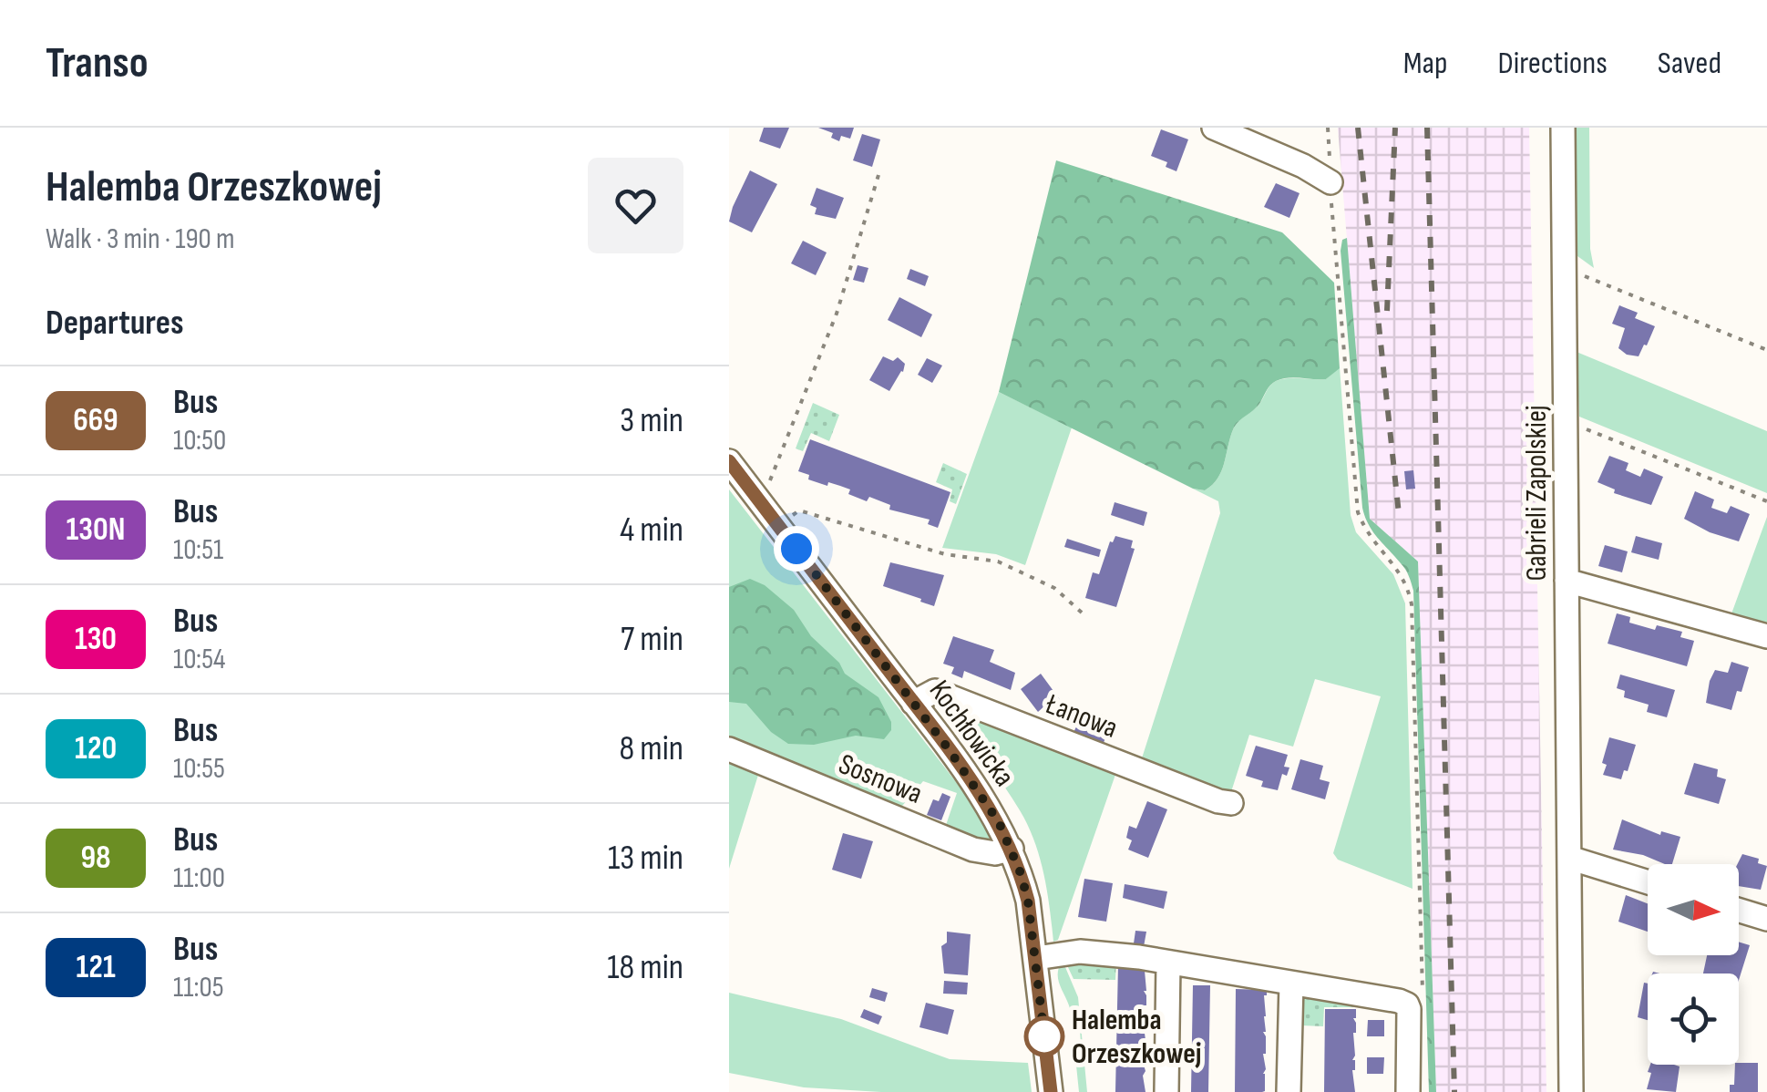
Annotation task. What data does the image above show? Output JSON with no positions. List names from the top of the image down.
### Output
{
  "streets": {
    "street": [
      "Gabrieli Zapolskiej",
      "Łanowa",
      "Kochłowicka",
      "Sosnowa"
    ]
  },
  "crossings": [
    ["Łanowa", "Kochłowicka"],
    ["Kochłowicka", "Sosnowa"]
  ],
  "places": ["Halemba Orzeszkowej"],
  "lines": ["bus line 669"],
  "north": "right",
  "page": {
    "header": "Transo",
    "nav": ["Map", "Directions", "Saved"],
    "heading": [
      ["Halemba Orzeszkowej", "Walk · 3 min · 190 m"],
      "Departures"
    ],
    "list": [
      {
        "mark": "669",
        "name": "Bus",
        "note": "10:50",
        "value": "3 min"
      },
      {
        "mark": "130N",
        "name": "Bus",
        "note": "10:51",
        "value": "4 min"
      },
      {
        "mark": "130",
        "name": "Bus",
        "note": "10:54",
        "value": "7 min"
      },
      {
        "mark": "120",
        "name": "Bus",
        "note": "10:55",
        "value": "8 min"
      },
      {
        "mark": "98",
        "name": "Bus",
        "note": "11:00",
        "value": "13 min"
      },
      {
        "mark": "121",
        "name": "Bus",
        "note": "11:05",
        "value": "18 min"
      }
    ]
  }
}
